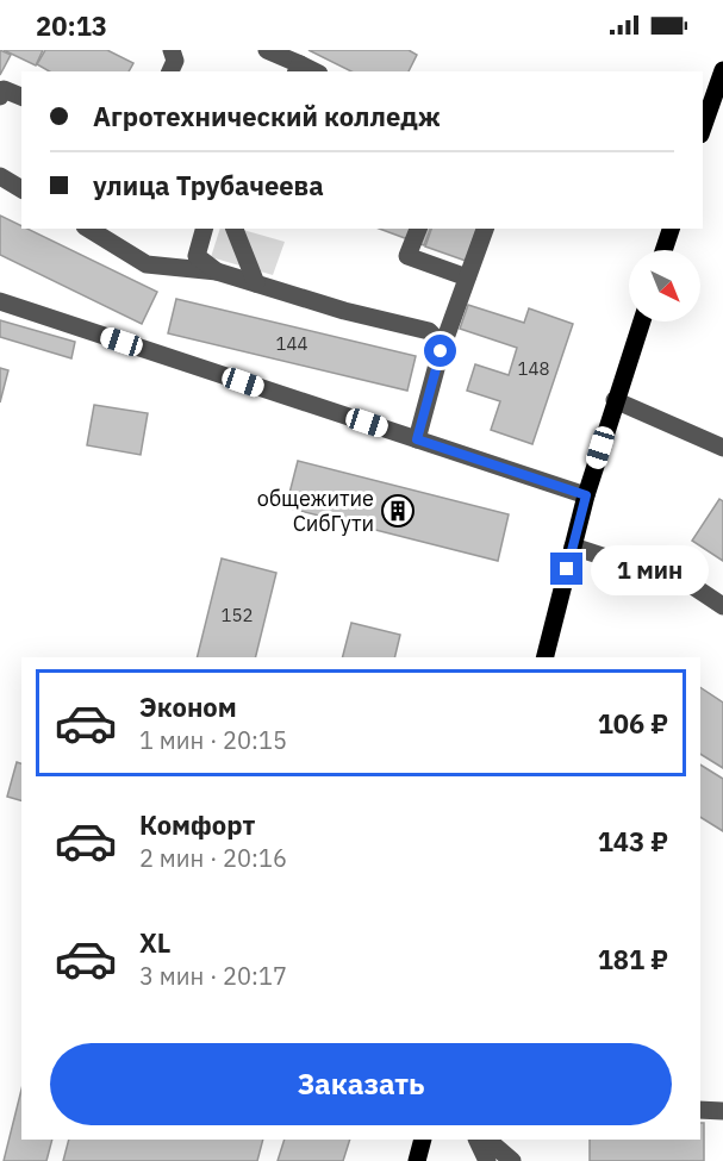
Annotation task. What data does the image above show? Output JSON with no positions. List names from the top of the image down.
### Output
{
  "places": {
    "building": ["общежитие СибГути"]
  },
  "house_numbers": ["144", "148", "152"],
  "north": "bottom right",
  "page": {
    "status": "20:13",
    "banner": ["Агротехнический колледж", "улица Трубачеева"],
    "bubble": "1 мин",
    "list": [
      {
        "name": "Эконом",
        "note": "1 мин · 20:15",
        "value": "106 ₽"
      },
      {
        "name": "Комфорт",
        "note": "2 мин · 20:16",
        "value": "143 ₽"
      },
      {
        "name": "XL",
        "note": "3 мин · 20:17",
        "value": "181 ₽"
      }
    ],
    "buttons": "Заказать"
  }
}
